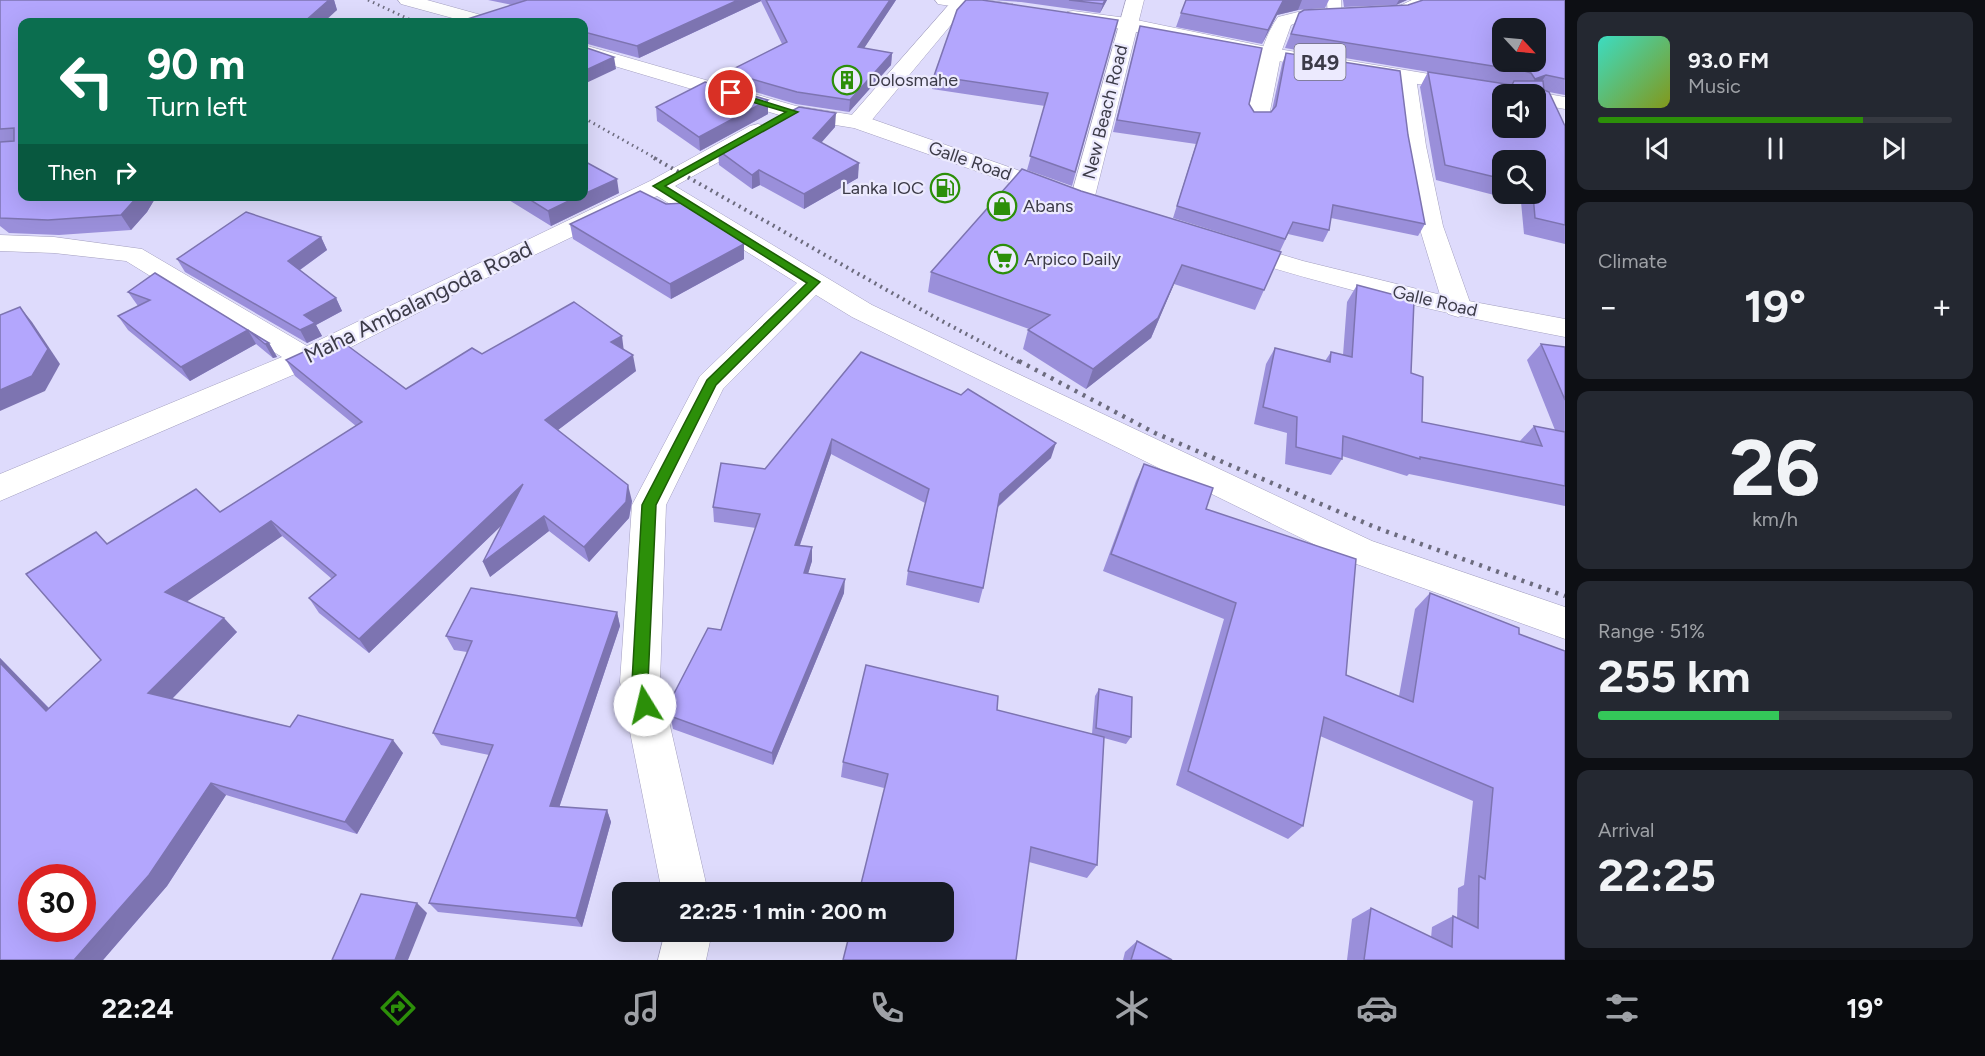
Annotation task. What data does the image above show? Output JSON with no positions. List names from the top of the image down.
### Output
{
  "streets": {
    "main road": [
      "B49",
      "New Beach Road",
      "Galle Road",
      "Maha Ambalangoda Road"
    ]
  },
  "crossings": [
    ["B49", "New Beach Road"],
    ["New Beach Road", "Galle Road"],
    ["Galle Road", "Maha Ambalangoda Road"]
  ],
  "places": {
    "building": ["Dolosmahe"],
    "fuel station": ["Lanka IOC"],
    "shop": ["Abans"],
    "supermarket": ["Arpico Daily"]
  },
  "north": "bottom right",
  "page": {
    "turn": ["90 m", "Turn left"],
    "song": ["93.0 FM", "Music"],
    "then": "Then",
    "tile": [
      "Climate",
      ["26", "km/h"],
      ["Range · 51%", "255 km"],
      ["Arrival", "22:25"]
    ],
    "heat": ["−", "19°", "+"],
    "limit": "30",
    "trip": "22:25 · 1 min · 200 m",
    "tabs": ["22:24", "19°"]
  }
}
